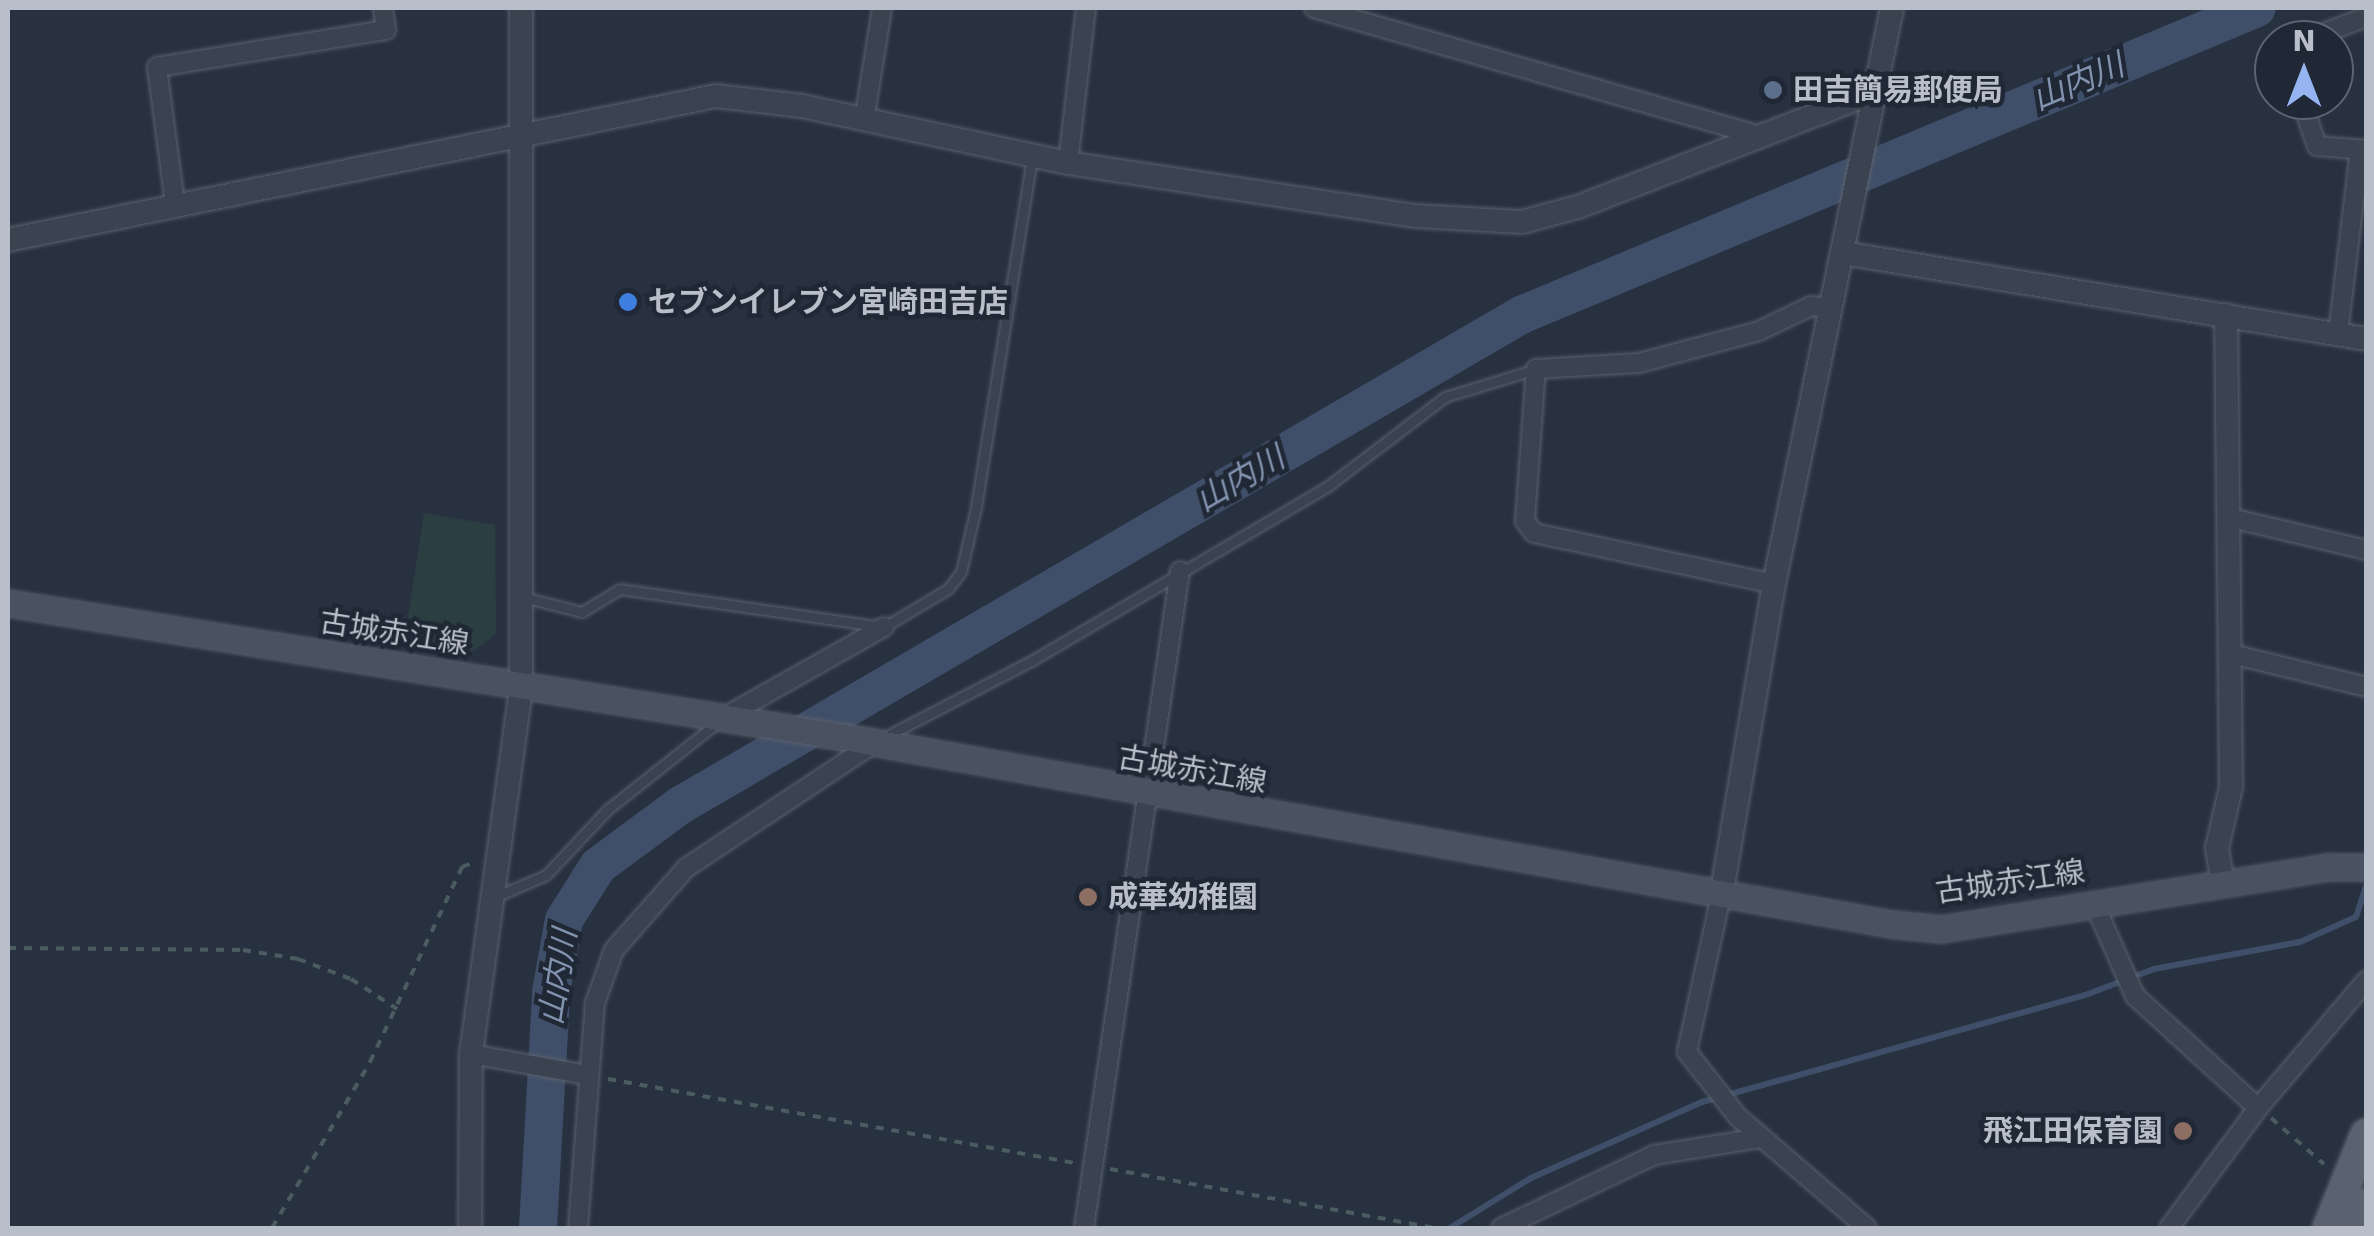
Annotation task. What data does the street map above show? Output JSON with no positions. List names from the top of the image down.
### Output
{
  "streets": {
    "main road": ["古城赤江線"]
  },
  "water": ["山内川"],
  "places": [
    "田吉簡易郵便局",
    "セブンイレブン宮崎田吉店",
    "成華幼稚園",
    "飛江田保育園"
  ],
  "north": "top"
}
